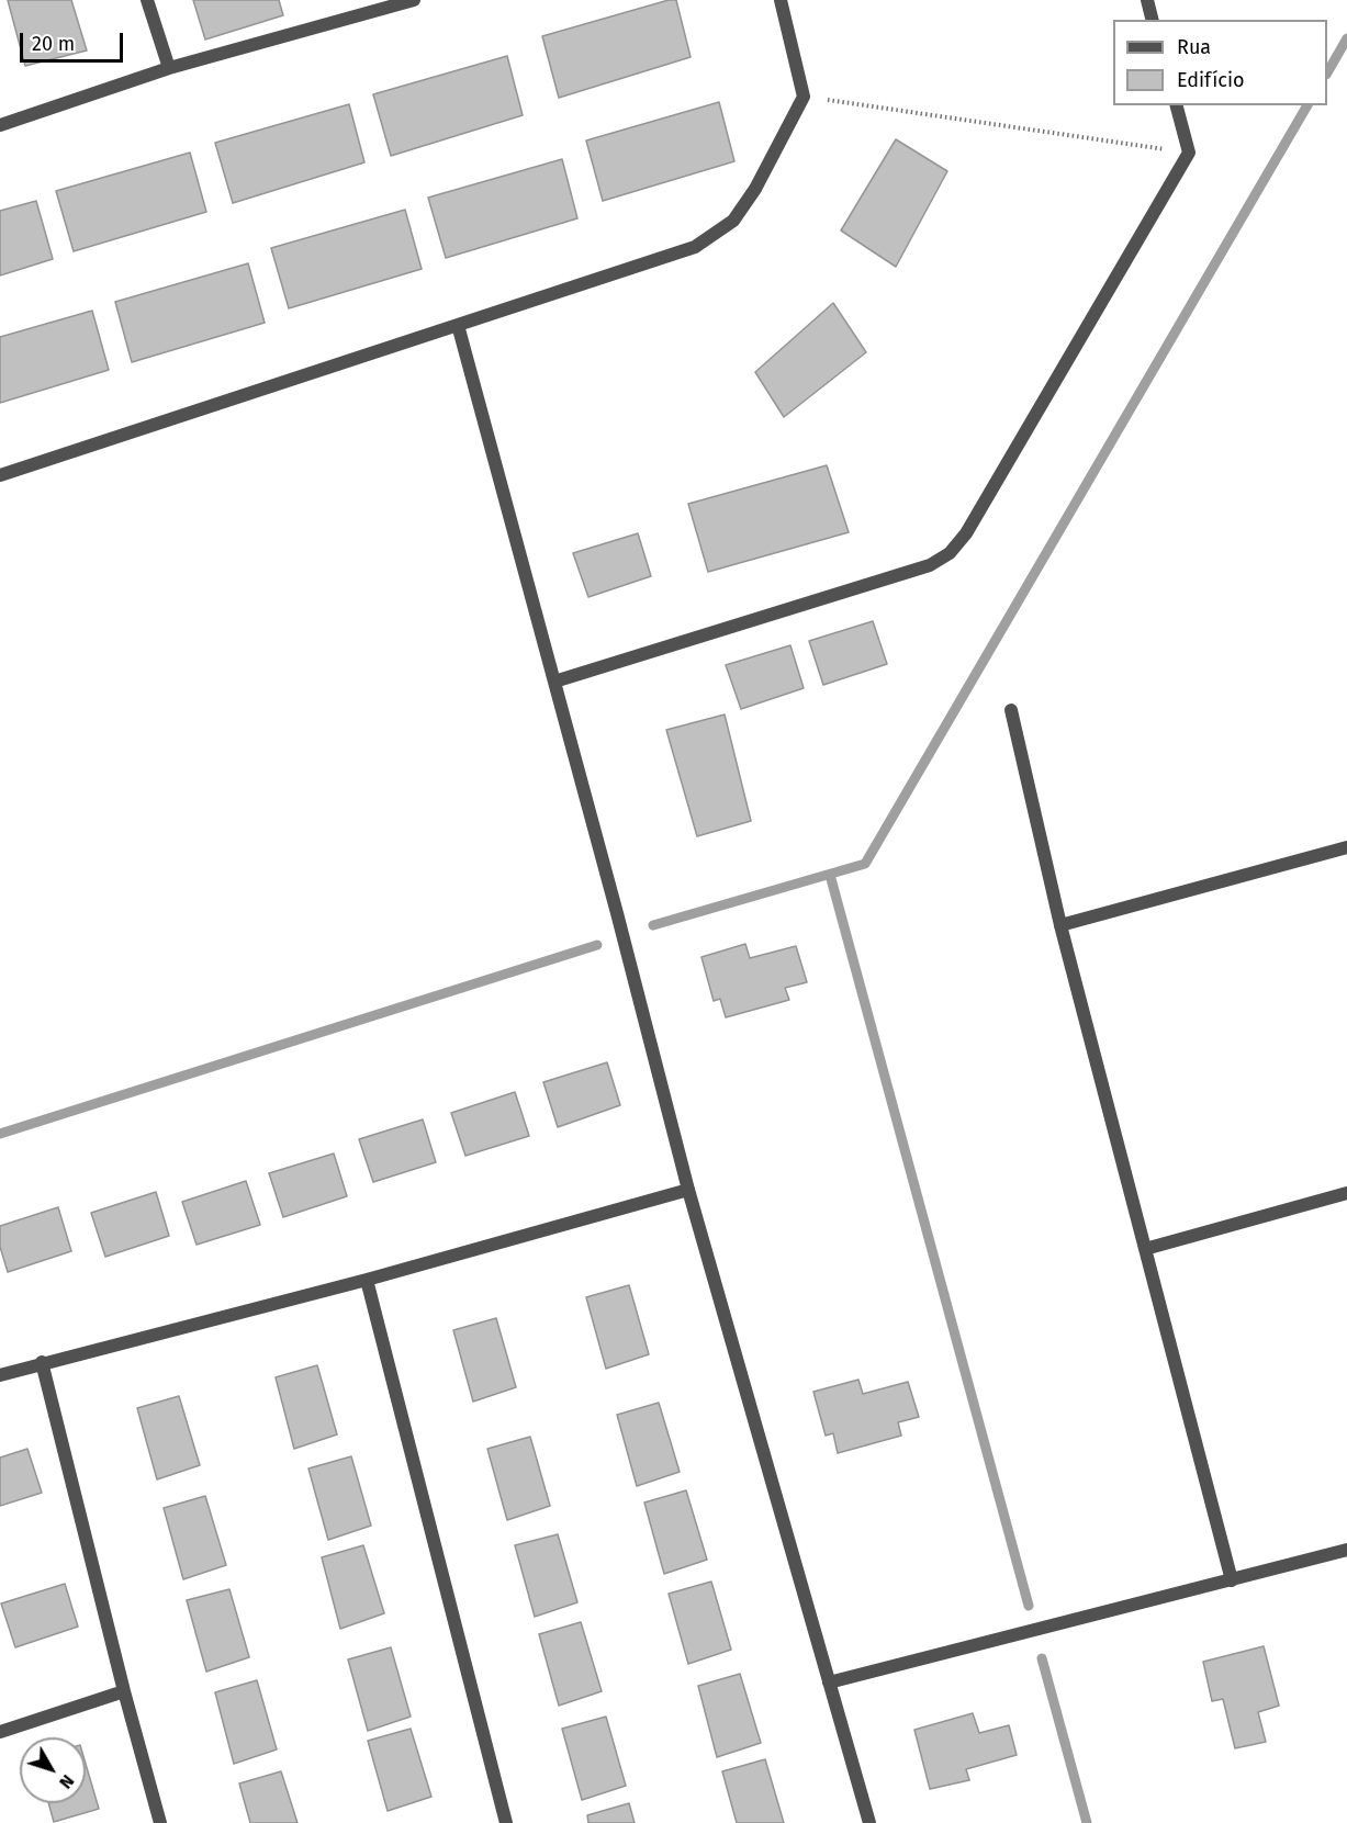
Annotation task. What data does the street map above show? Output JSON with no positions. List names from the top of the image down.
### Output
{
  "legend": ["Rua", "Edifício"],
  "scale_bar": "20 m",
  "north": "bottom right"
}
